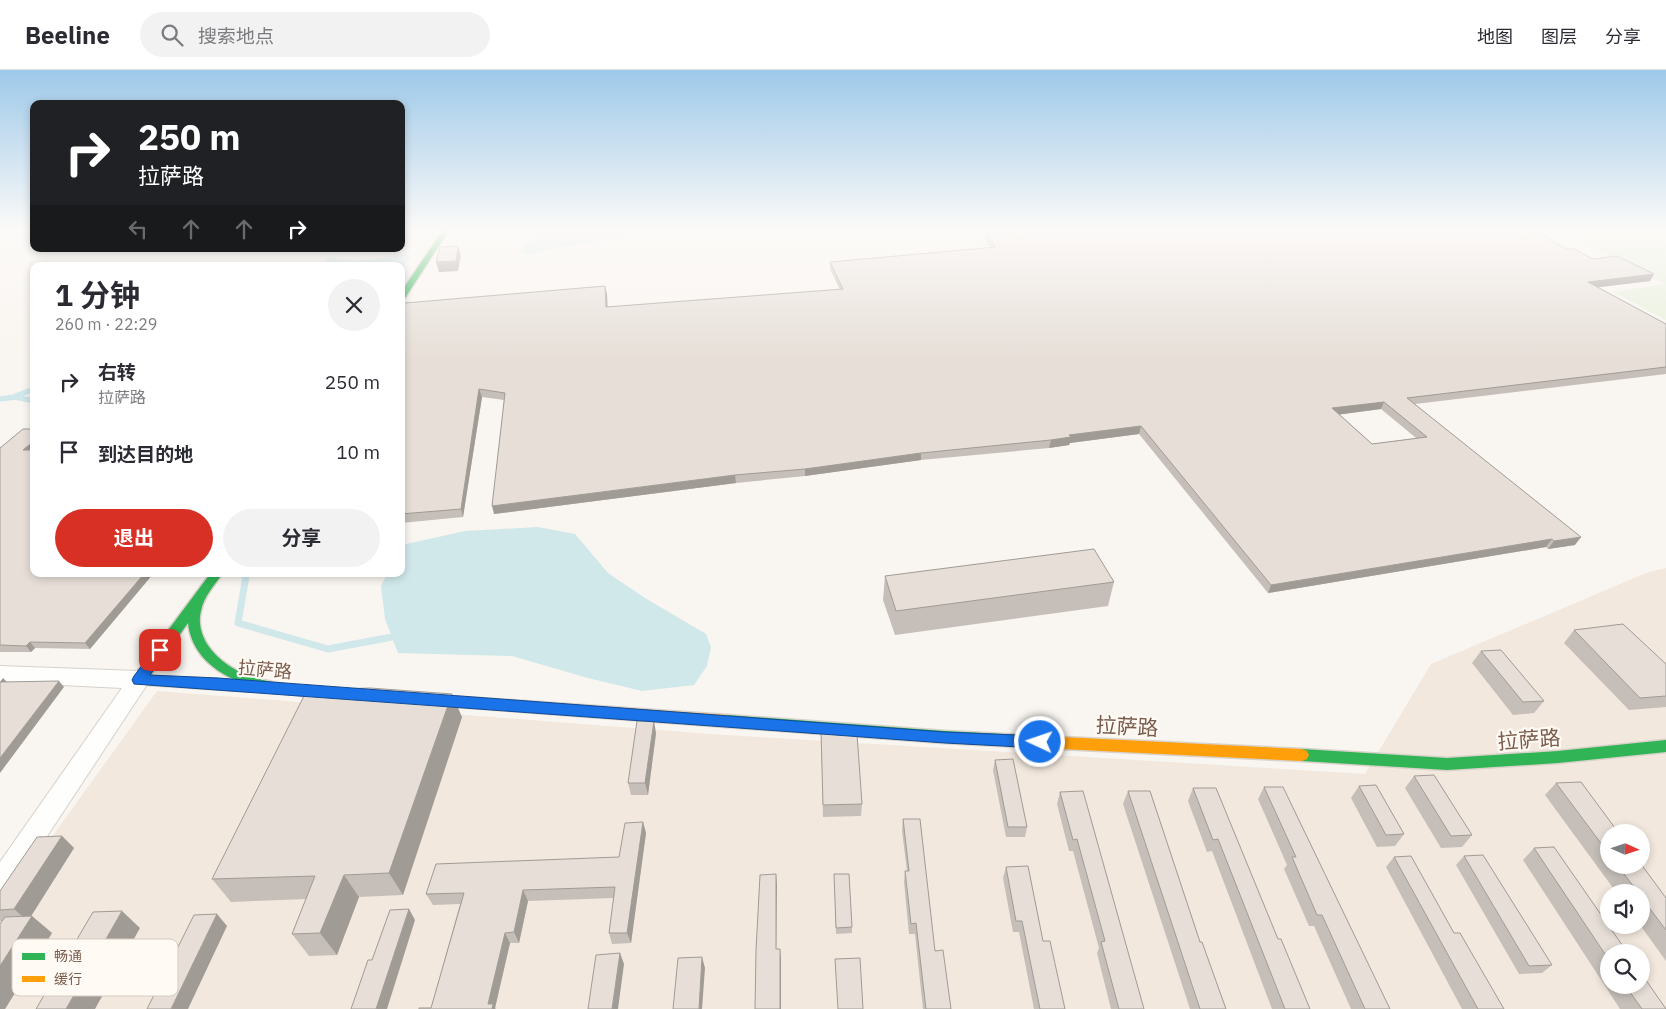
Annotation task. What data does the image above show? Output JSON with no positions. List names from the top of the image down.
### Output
{
  "streets": {
    "street": ["拉萨路"]
  },
  "legend": ["畅通", "缓行"],
  "north": "right",
  "page": {
    "header": "Beeline",
    "search": "搜索地点",
    "nav": ["地图", "图层", "分享"],
    "turn": ["250 m", "拉萨路"],
    "heading": ["1 分钟", "260 m · 22:29"],
    "list": [
      {
        "name": "右转",
        "note": "拉萨路",
        "value": "250 m"
      },
      {
        "name": "到达目的地",
        "value": "10 m"
      }
    ],
    "buttons": ["退出", "分享"]
  }
}
